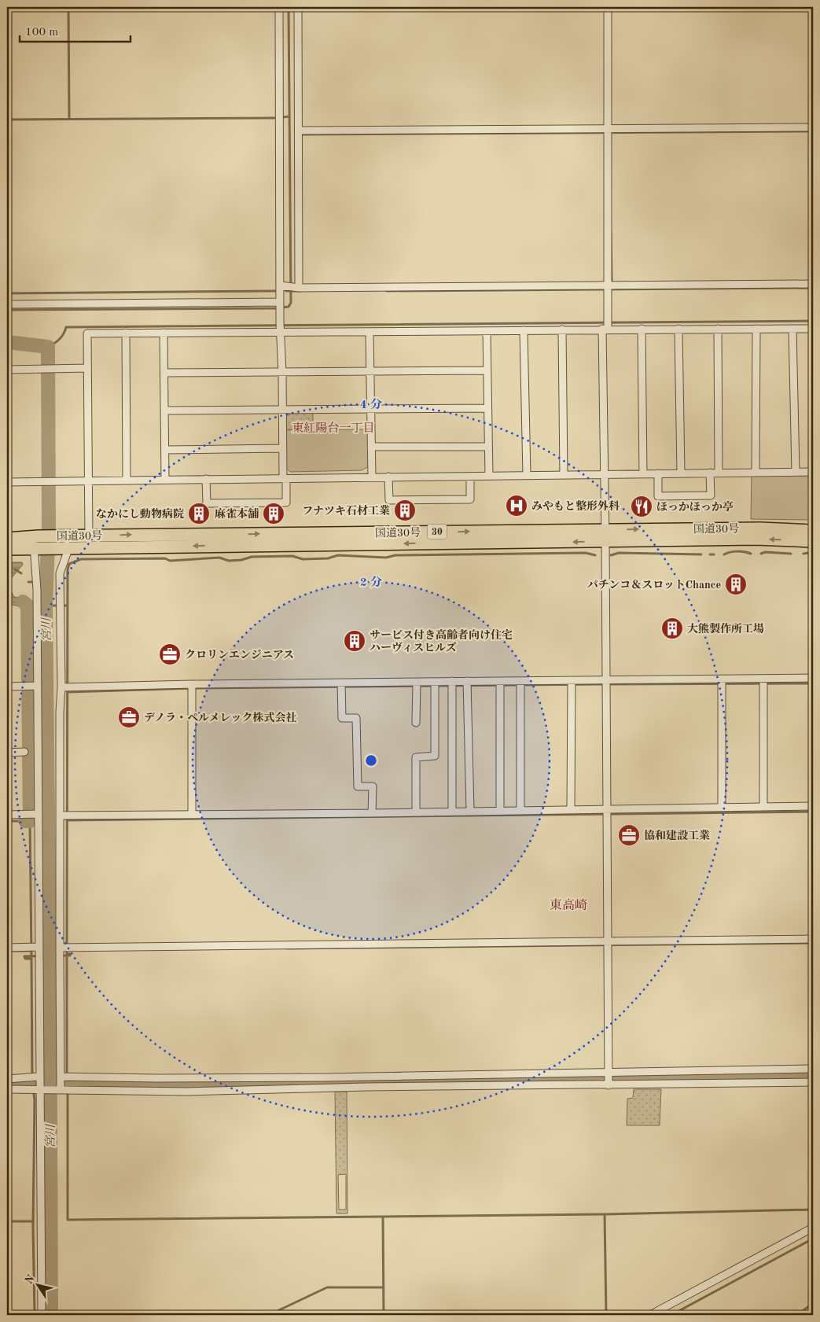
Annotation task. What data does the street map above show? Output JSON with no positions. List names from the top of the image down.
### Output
{
  "streets": {
    "highway": ["国道30号", "30"]
  },
  "districts": ["東紅陽台一丁目", "東高崎"],
  "water": ["宮川"],
  "places": {
    "hospital": ["みやもと整形外科"],
    "restaurant": ["ほっかほっか亭"],
    "building": [
      "フナツキ石材工業",
      "なかにし動物病院",
      "麻雀本舗",
      "パチンコ＆スロットChance",
      "大熊製作所工場",
      "サービス付き高齢者向け住宅 ハーヴィスヒルズ"
    ],
    "office": ["クロリンエンジニアス", "デノラ・ペルメレック株式会社", "協和建設工業"]
  },
  "scale_bar": "100 m",
  "north": "top left",
  "rings": ["4 分", "2 分"]
}
